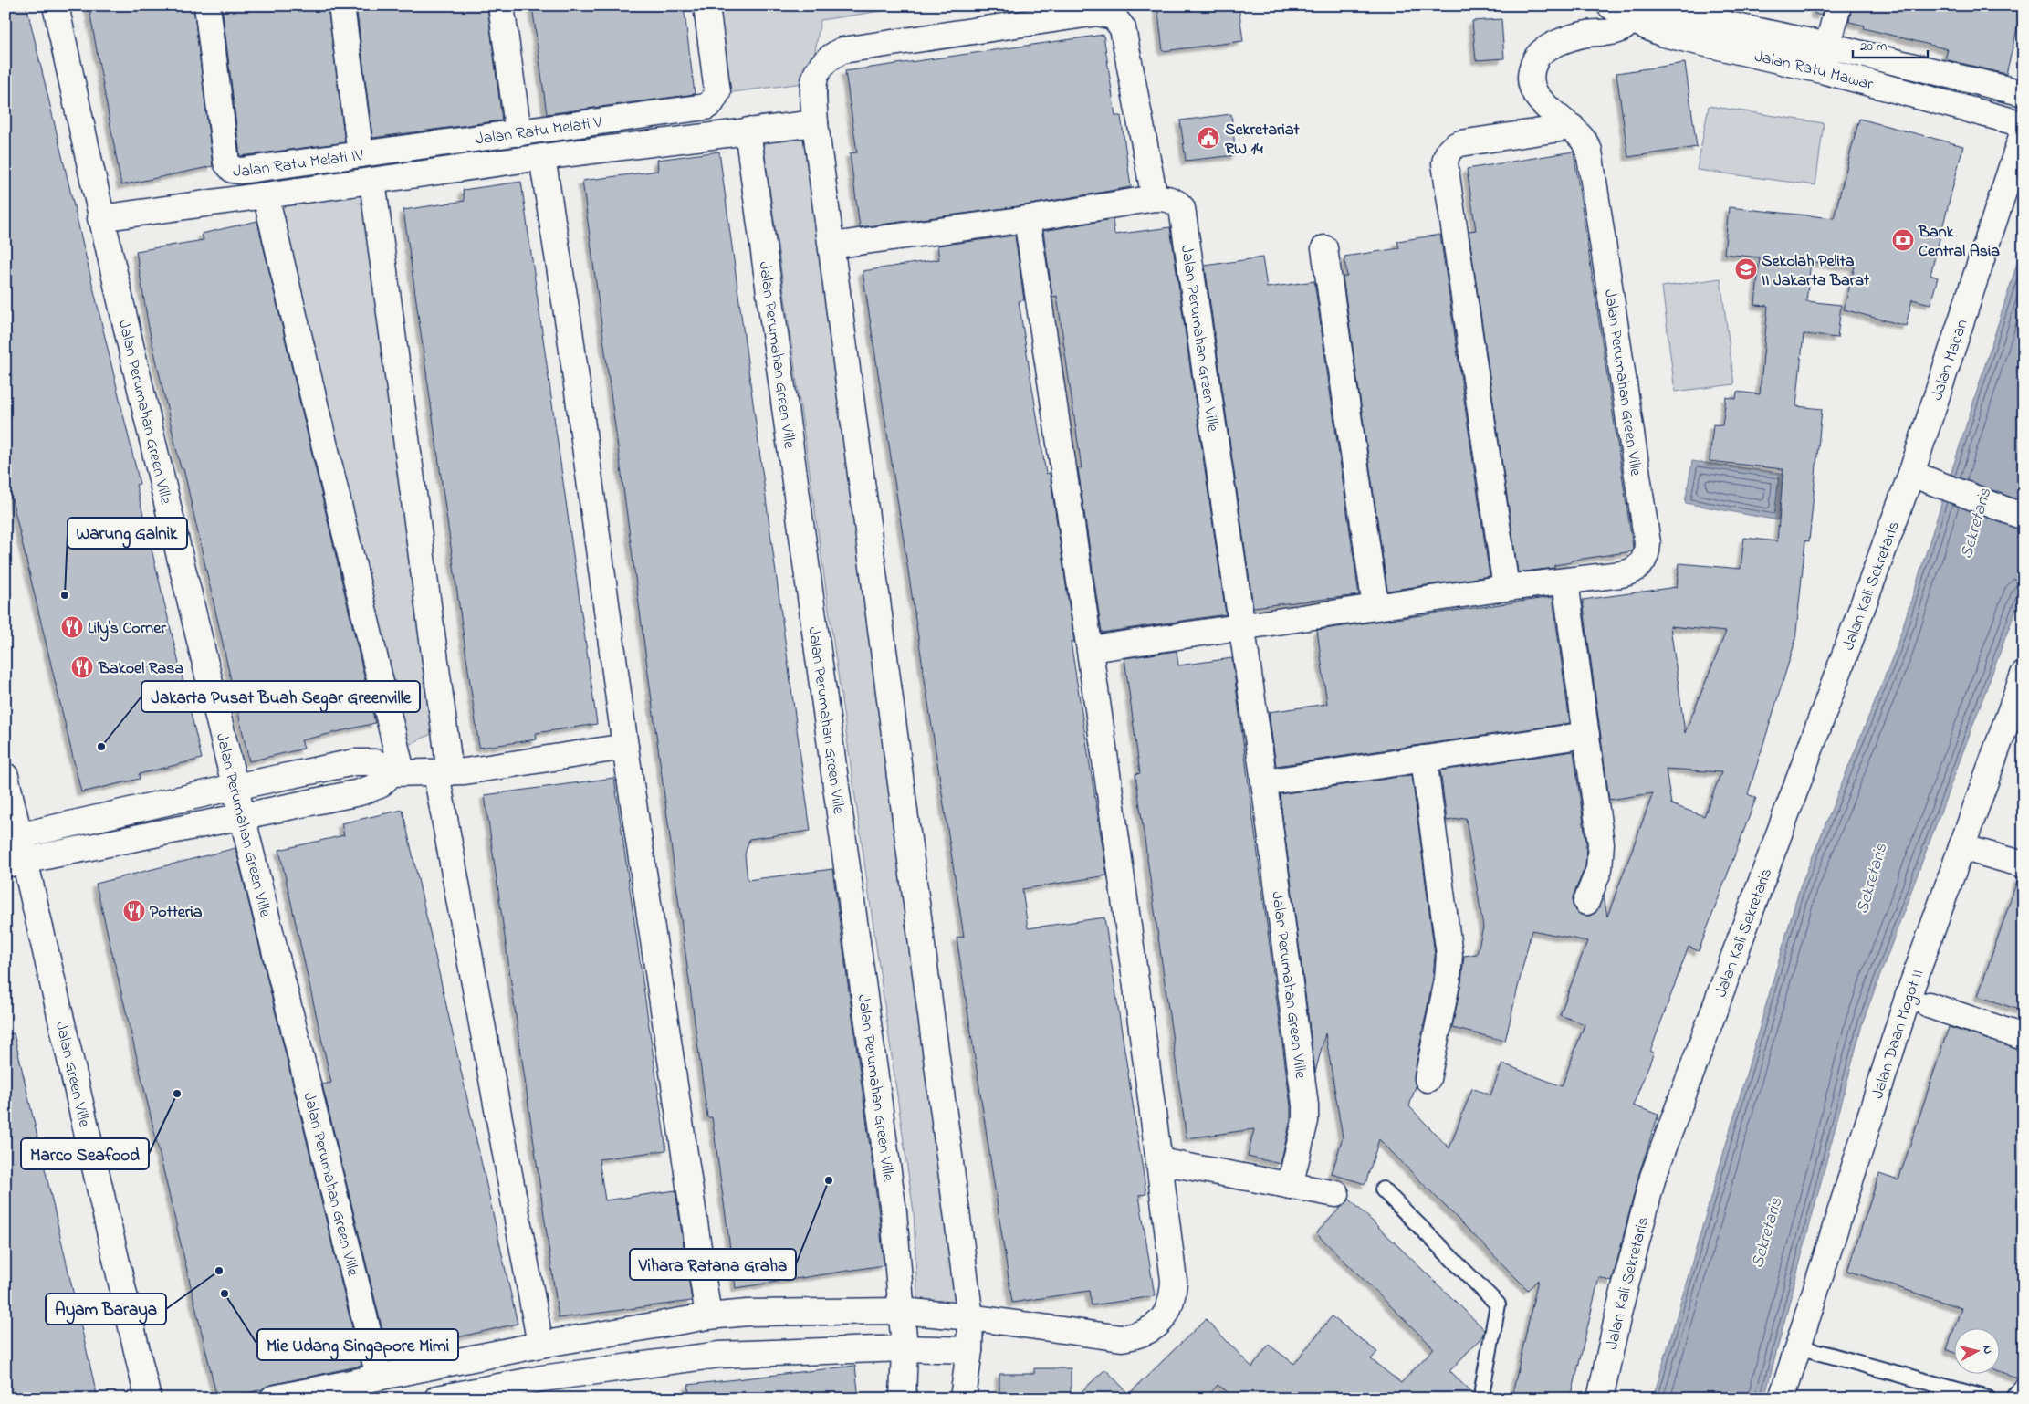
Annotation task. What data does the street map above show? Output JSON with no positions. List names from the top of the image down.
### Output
{
  "streets": {
    "street": [
      "Jalan Ratu Mawar",
      "Jalan Ratu Melati V",
      "Jalan Ratu Melati IV",
      "Jalan Perumahan Green Ville",
      "Jalan Macan",
      "Jalan Kali Sekretaris",
      "Jalan Daan Mogot II",
      "Jalan Green Ville"
    ]
  },
  "crossings": [
    ["Jalan Ratu Mawar", "Jalan Perumahan Green Ville"],
    ["Jalan Ratu Melati V", "Jalan Ratu Melati IV"],
    ["Jalan Macan", "Jalan Kali Sekretaris"]
  ],
  "water": ["Sekretaris"],
  "places": {
    "public building": ["Sekretariat RW 14"],
    "bank": ["Bank Central Asia"],
    "school or university": ["Sekolah Pelita II Jakarta Barat"],
    "other": [
      "Warung Galnik",
      "Jakarta Pusat Buah Segar Greenville",
      "Marco Seafood",
      "Vihara Ratana Graha",
      "Ayam Baraya",
      "Mie Udang Singapore Mimi"
    ],
    "restaurant": ["Lily's Corner", "Bakoel Rasa", "Potteria"]
  },
  "scale_bar": "20 m",
  "north": "right"
}
